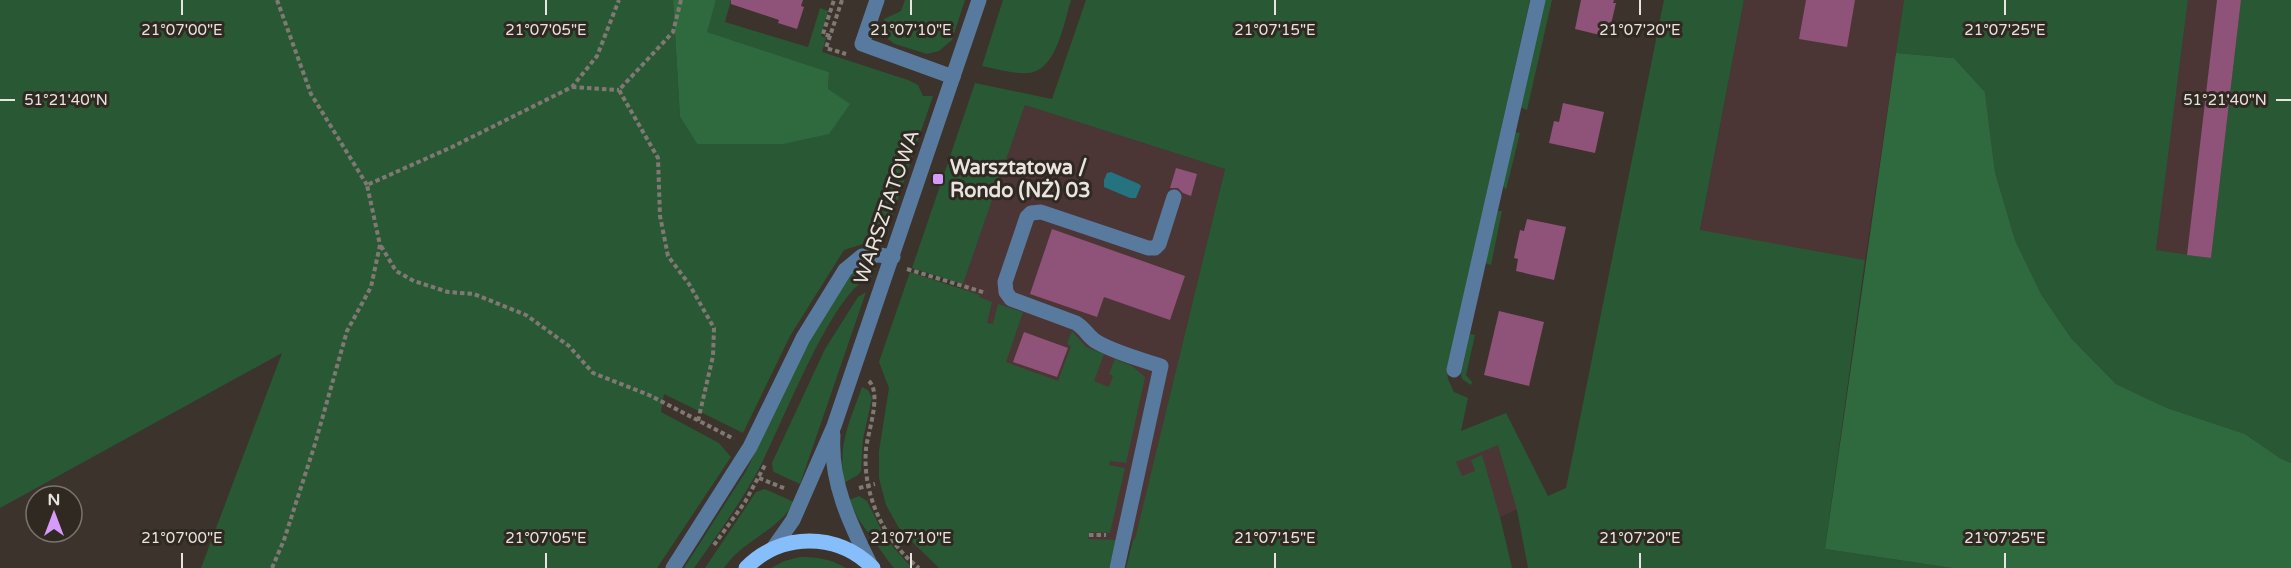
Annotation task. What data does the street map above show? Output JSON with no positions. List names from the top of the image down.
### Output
{
  "streets": {
    "street": ["WARSZTATOWA"]
  },
  "places": {
    "transit": ["Warsztatowa / Rondo (NŻ) 03"]
  },
  "north": "top",
  "coordinates": [
    "21°07'00\"E",
    "21°07'05\"E",
    "21°07'10\"E",
    "21°07'15\"E",
    "21°07'20\"E",
    "21°07'25\"E",
    "51°21'40\"N"
  ]
}
